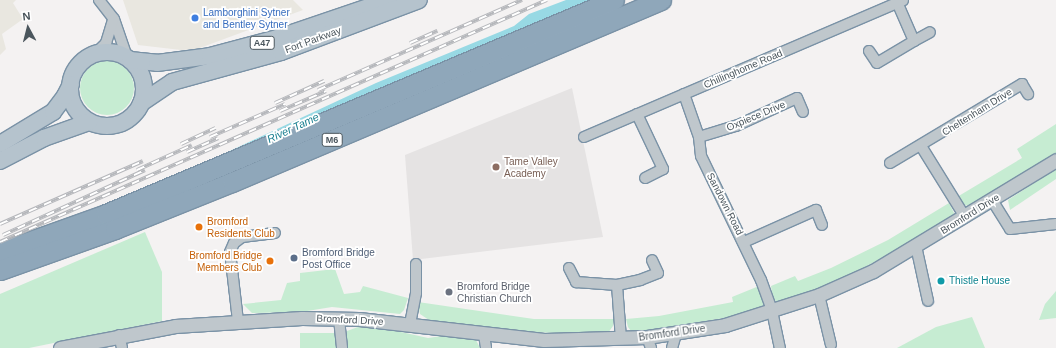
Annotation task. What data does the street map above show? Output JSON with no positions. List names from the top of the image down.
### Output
{
  "streets": {
    "highway": ["M6"],
    "main road": ["Fort Parkway", "A47"],
    "street": [
      "Chillinghome Road",
      "Cheltenham Drive",
      "Oxpiece Drive",
      "Sandown Road",
      "Bromford Drive"
    ]
  },
  "crossings": [
    ["Chillinghome Road", "Sandown Road"],
    ["Oxpiece Drive", "Sandown Road"],
    ["Sandown Road", "Bromford Drive"]
  ],
  "water": ["River Tame"],
  "places": [
    "Lamborghini Sytner and Bentley Sytner",
    "Tame Valley Academy",
    "Bromford Residents Club",
    "Bromford Bridge Post Office",
    "Bromford Bridge Members Club",
    "Thistle House",
    "Bromford Bridge Christian Church"
  ],
  "north": "top"
}
